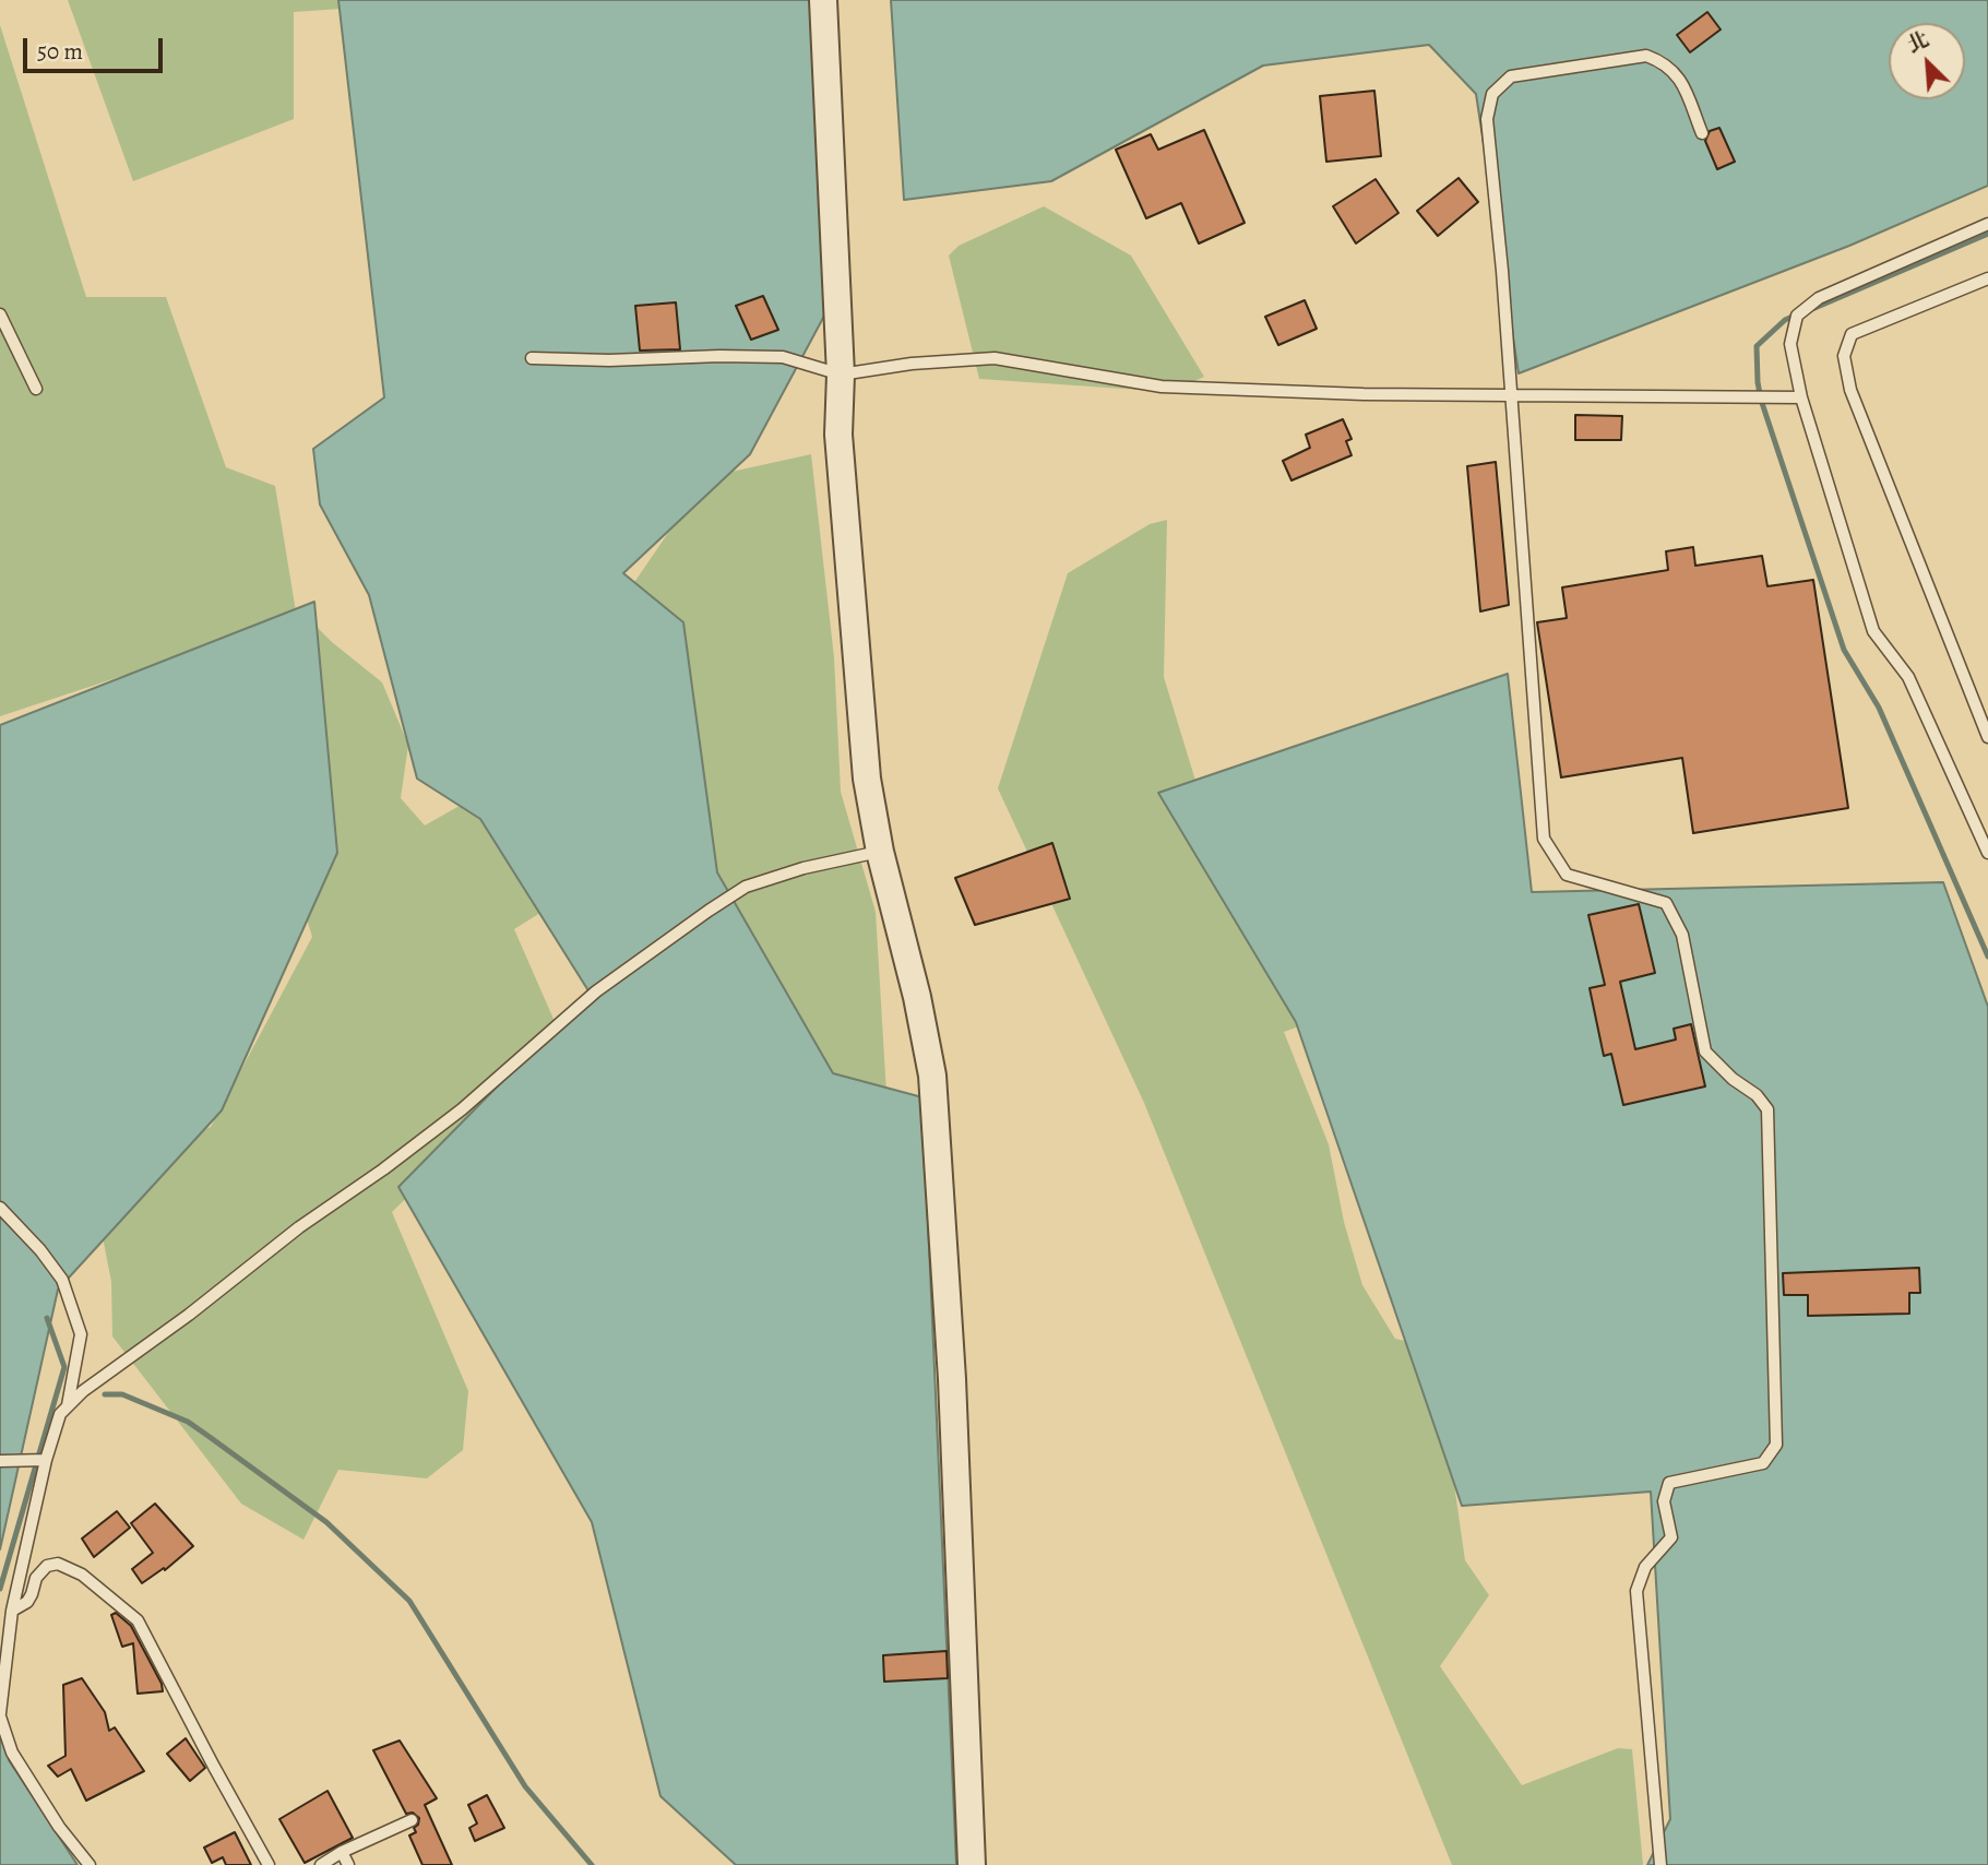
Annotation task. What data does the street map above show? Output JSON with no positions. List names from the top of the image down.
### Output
{
  "scale_bar": "50 m",
  "north": "top left"
}
